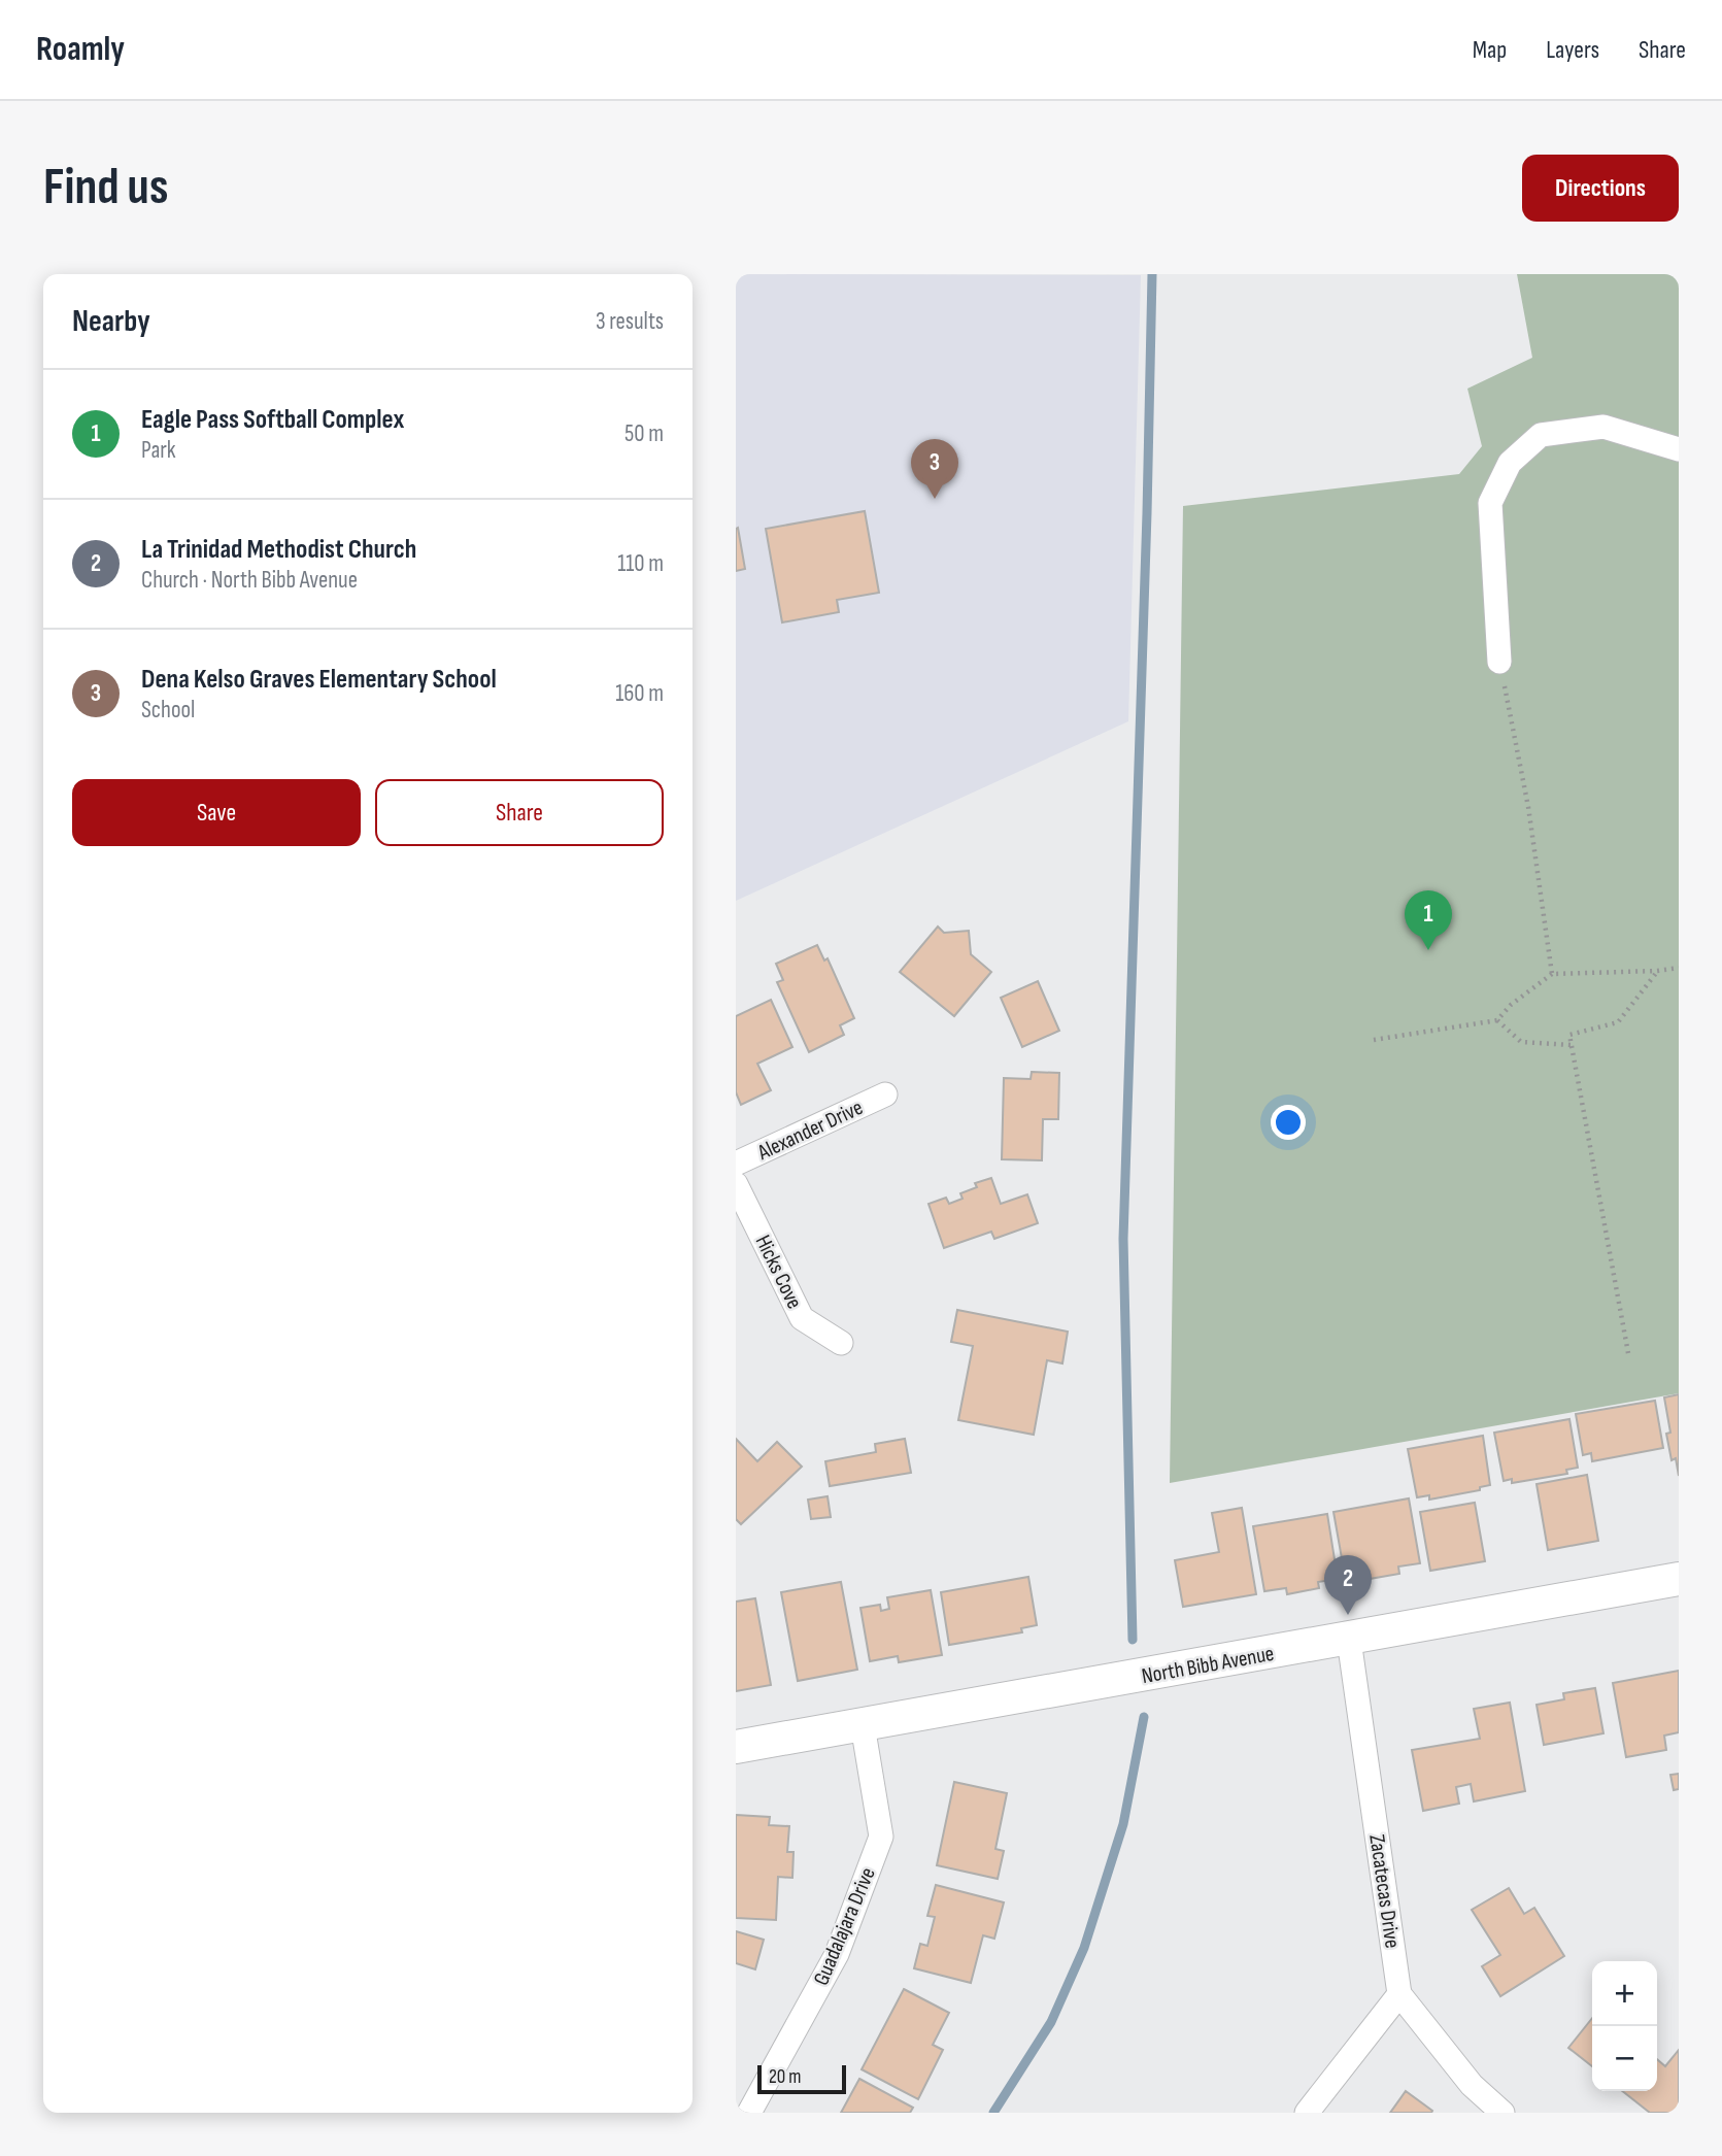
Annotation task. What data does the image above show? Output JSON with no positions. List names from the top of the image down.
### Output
{
  "streets": {
    "main road": ["North Bibb Avenue"],
    "street": [
      "Alexander Drive",
      "Hicks Cove",
      "Zacatecas Drive",
      "Guadalajara Drive"
    ]
  },
  "crossings": [
    ["North Bibb Avenue", "Zacatecas Drive"],
    ["North Bibb Avenue", "Guadalajara Drive"]
  ],
  "scale_bar": "20 m",
  "page": {
    "header": "Roamly",
    "nav": ["Map", "Layers", "Share"],
    "buttons": [
      "Directions",
      ["Save", "Share"]
    ],
    "title": "Find us",
    "heading": ["Nearby", "3 results"],
    "list": [
      {
        "mark": "1",
        "name": "Eagle Pass Softball Complex",
        "note": "Park",
        "value": "50 m"
      },
      {
        "mark": "2",
        "name": "La Trinidad Methodist Church",
        "note": "Church · North Bibb Avenue",
        "value": "110 m"
      },
      {
        "mark": "3",
        "name": "Dena Kelso Graves Elementary School",
        "note": "School",
        "value": "160 m"
      }
    ],
    "pins": ["3", "1", "2"],
    "map_buttons": ["+", "−"],
    "scale": "20 m"
  }
}
